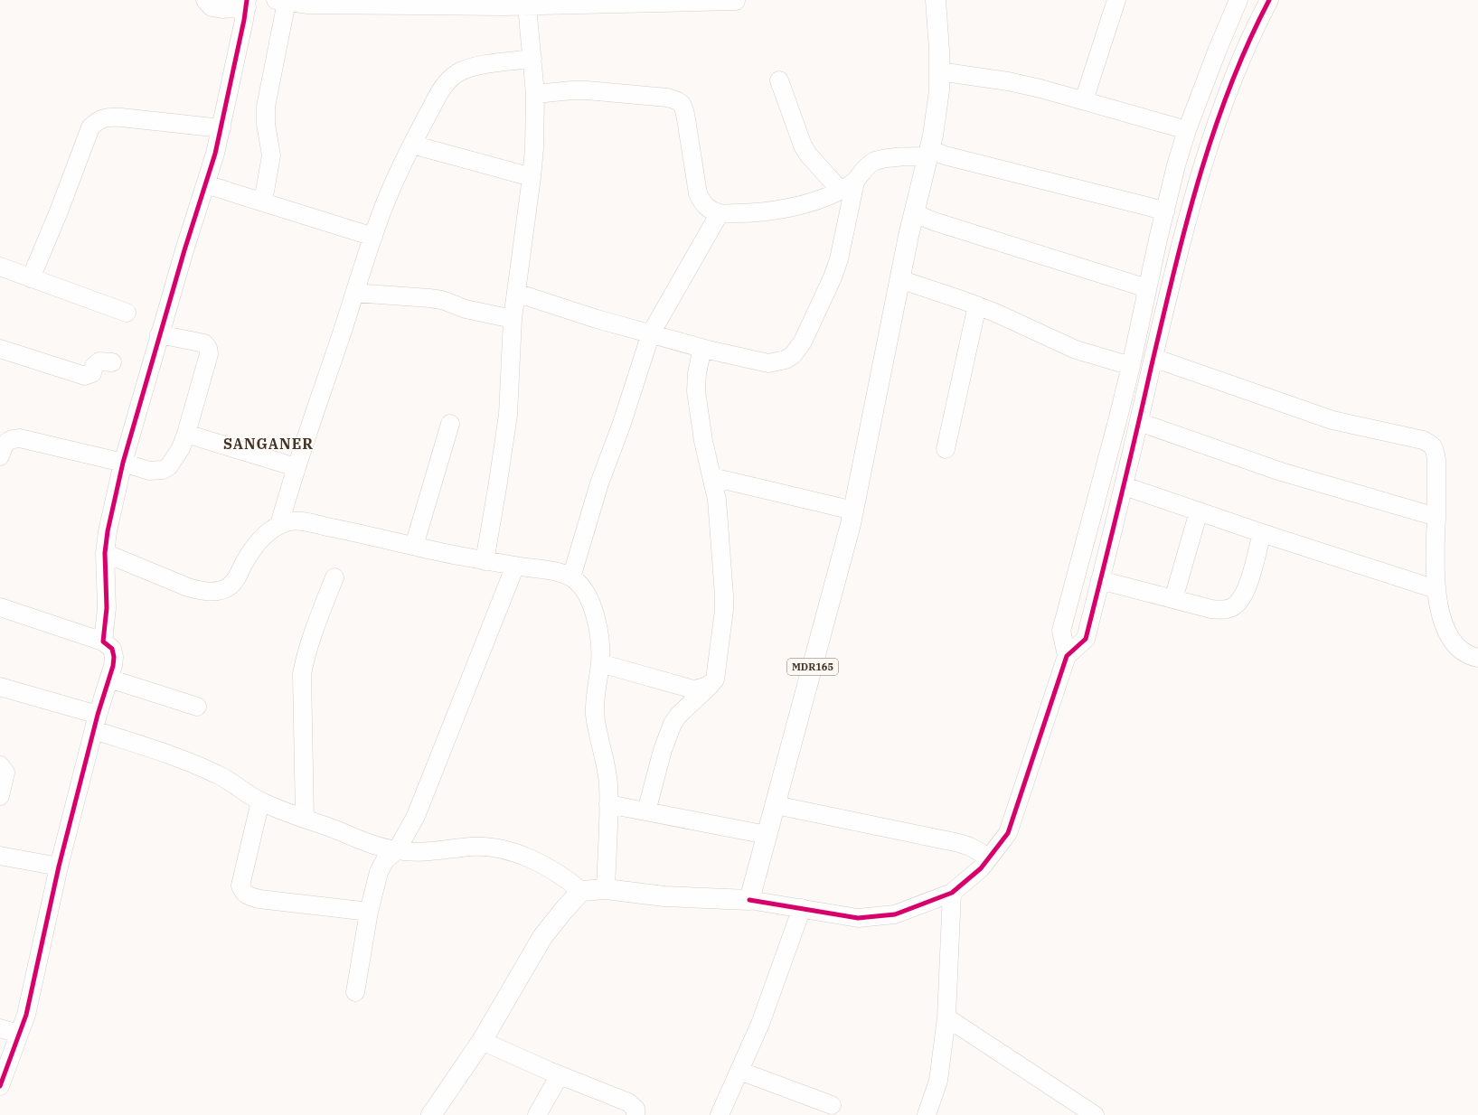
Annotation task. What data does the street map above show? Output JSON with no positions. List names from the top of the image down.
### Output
{
  "streets": {
    "main road": ["MDR165"]
  },
  "districts": ["SANGANER"]
}
